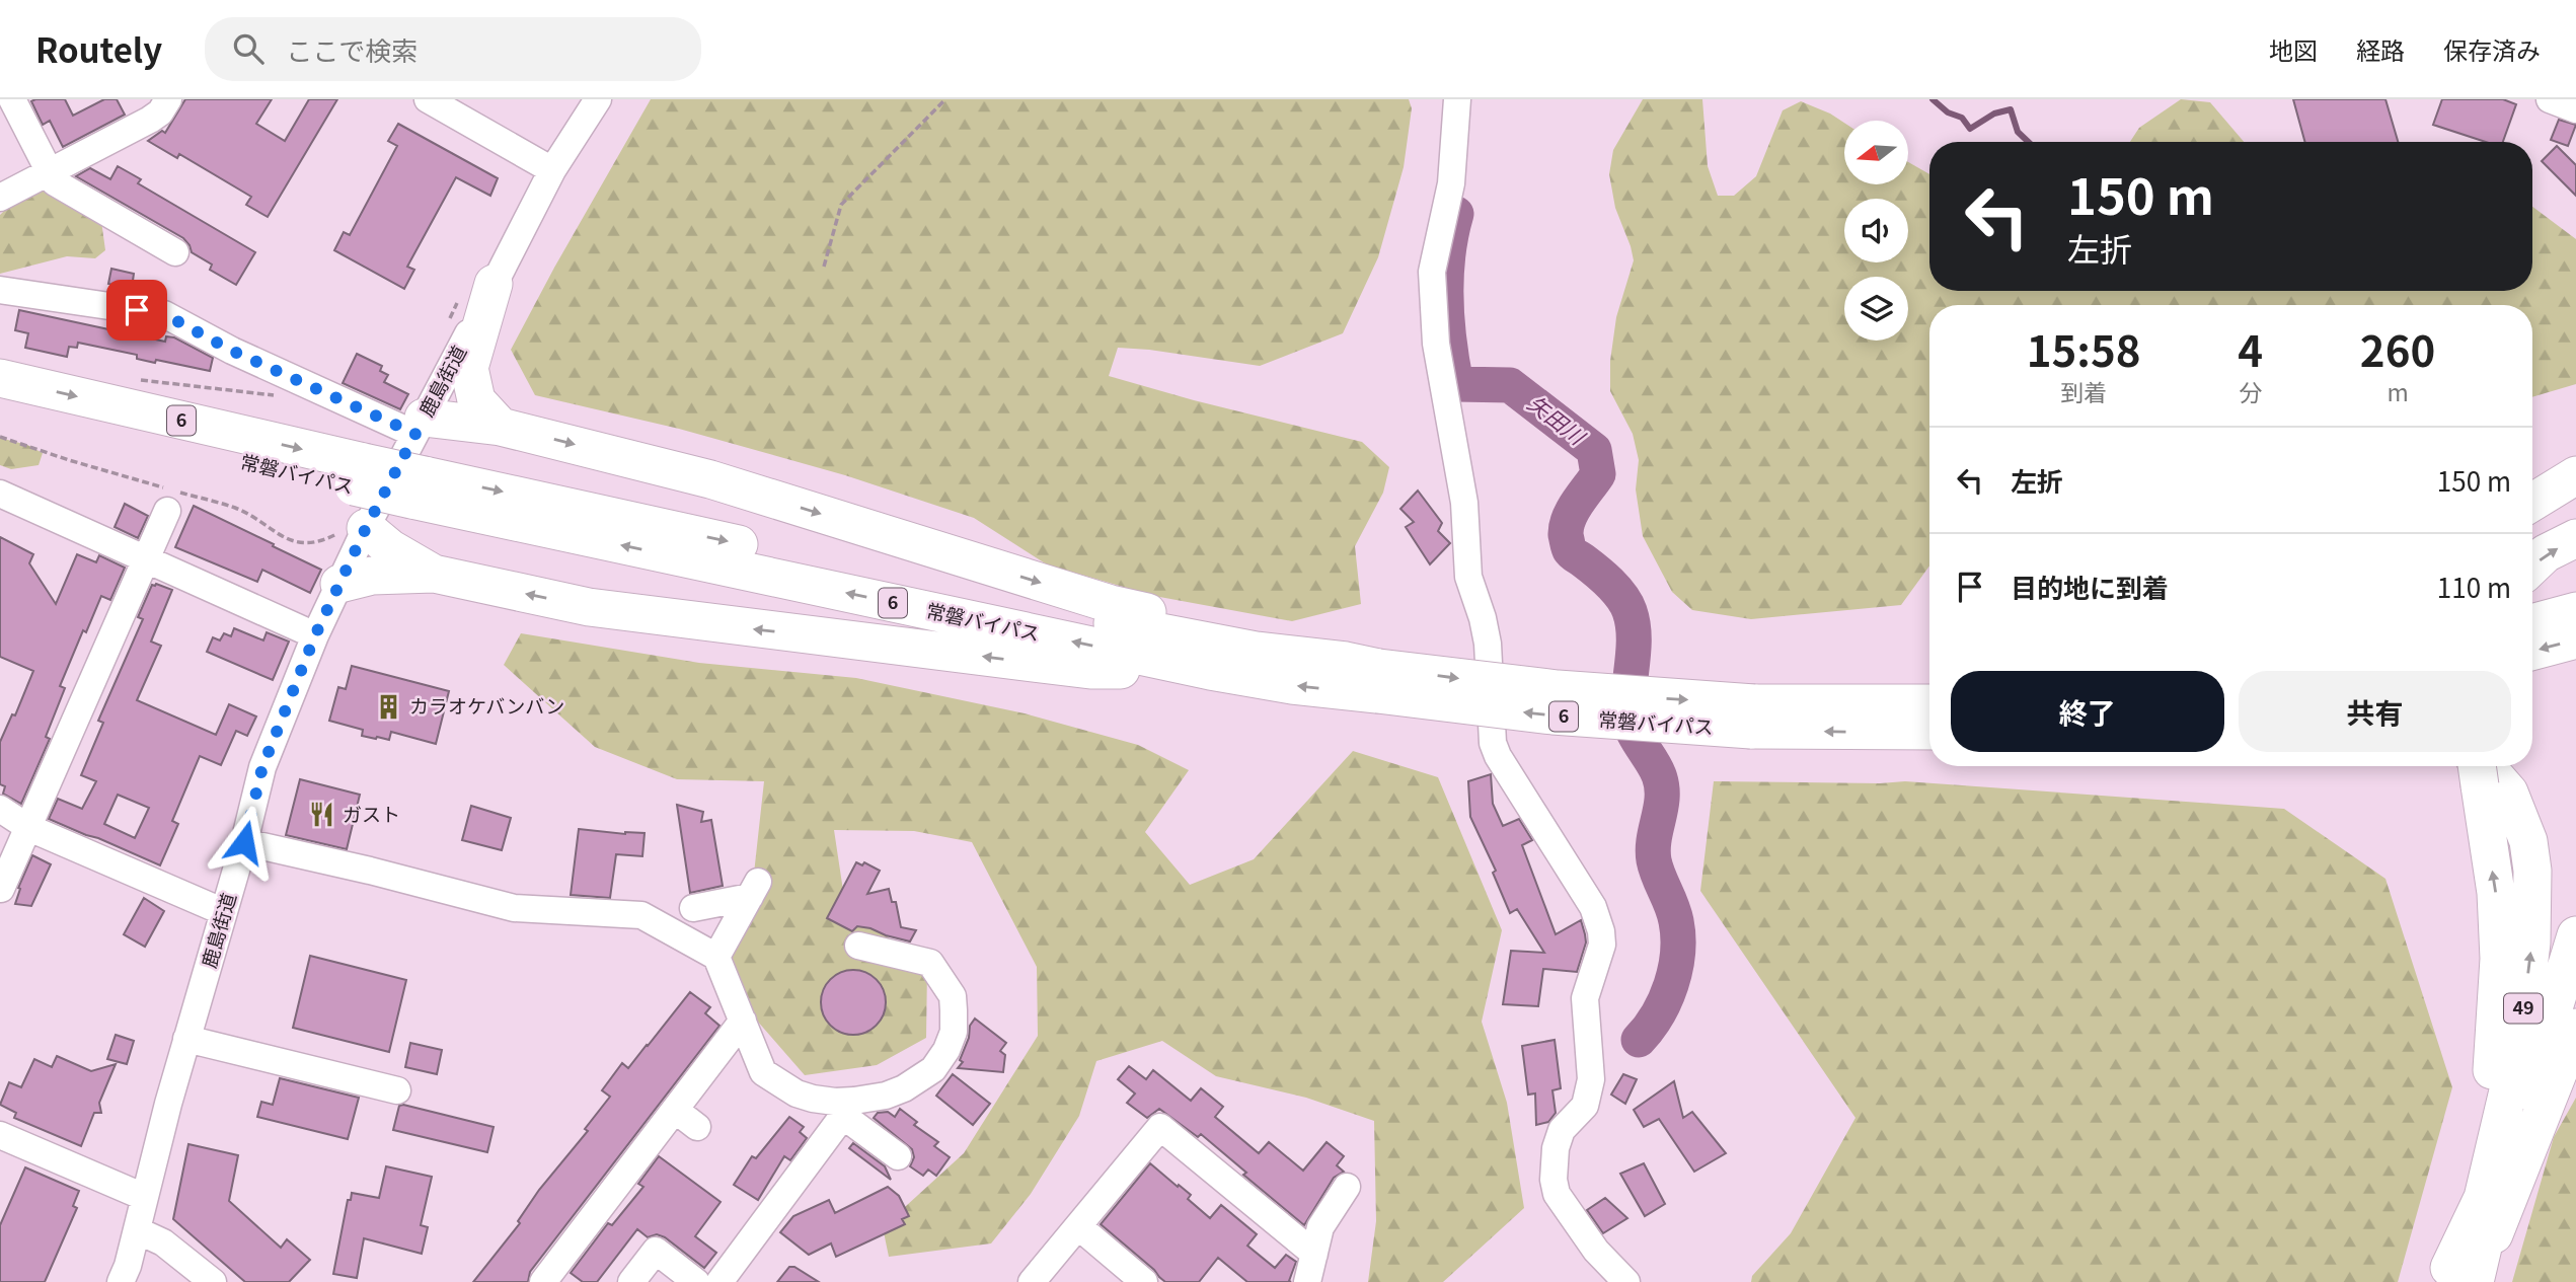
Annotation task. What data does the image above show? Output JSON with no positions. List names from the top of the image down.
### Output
{
  "streets": {
    "highway": ["6", "常磐バイパス", "49"],
    "street": ["鹿島街道"]
  },
  "water": ["矢田川"],
  "places": {
    "building": ["カラオケバンバン"],
    "restaurant": ["ガスト"]
  },
  "north": "left",
  "page": {
    "header": "Routely",
    "search": "ここで検索",
    "nav": ["地図", "経路", "保存済み"],
    "turn": ["150 m", "左折"],
    "eta": [
      "15:58",
      "到着",
      "4",
      "分",
      "260",
      "m"
    ],
    "list": [
      {
        "name": "左折",
        "value": "150 m"
      },
      {
        "name": "目的地に到着",
        "value": "110 m"
      }
    ],
    "buttons": ["終了", "共有"]
  }
}
